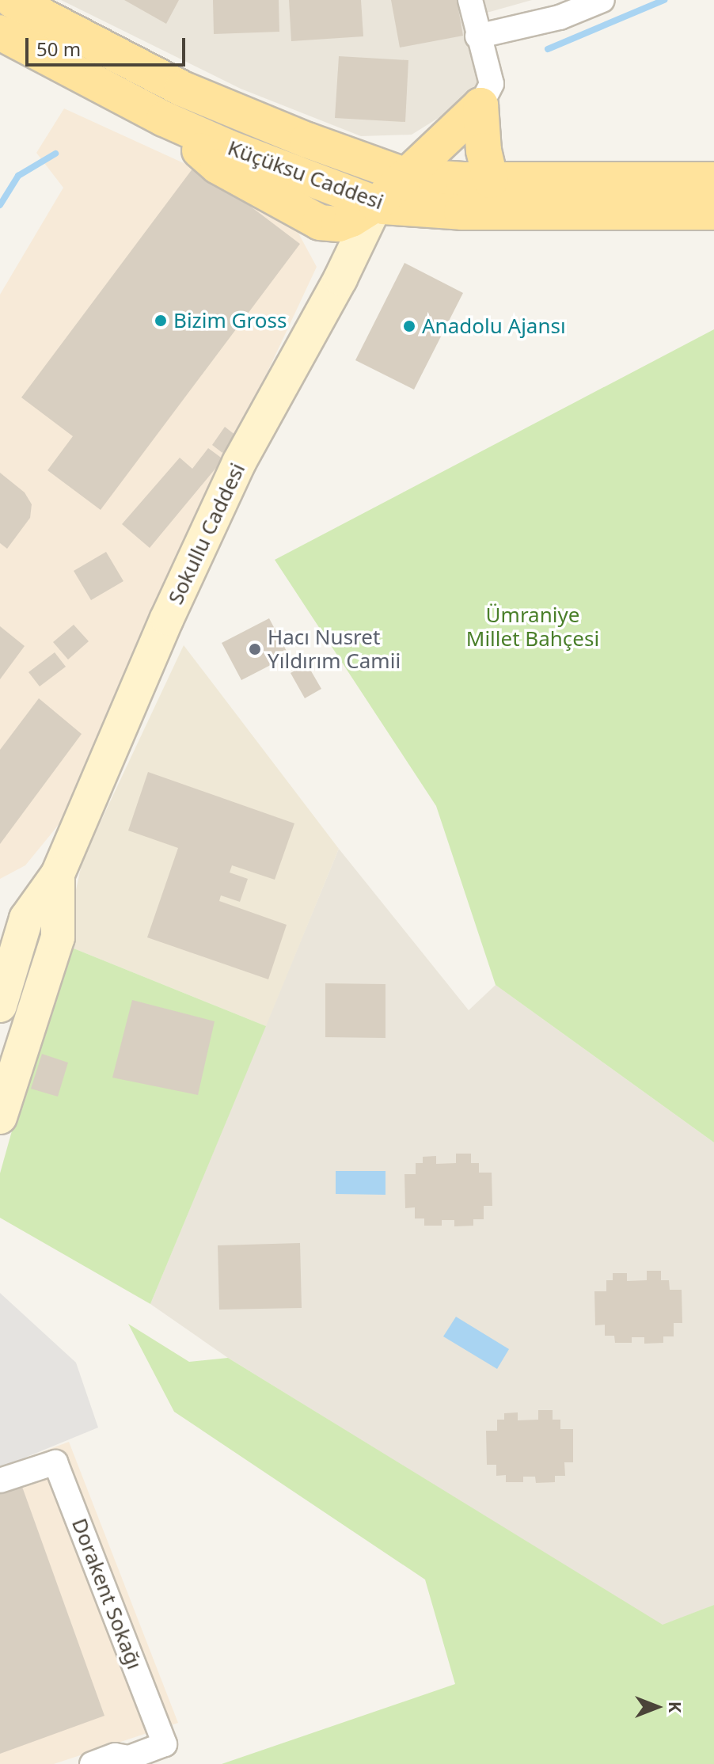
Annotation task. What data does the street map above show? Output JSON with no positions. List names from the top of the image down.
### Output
{
  "streets": {
    "main road": ["Küçüksu Caddesi"],
    "street": ["Sokullu Caddesi", "Dorakent Sokağı"]
  },
  "crossings": [
    ["Küçüksu Caddesi", "Sokullu Caddesi"]
  ],
  "parks": ["Ümraniye Millet Bahçesi"],
  "places": ["Bizim Gross", "Anadolu Ajansı", "Hacı Nusret Yıldırım Camii"],
  "scale_bar": "50 m",
  "north": "right"
}
